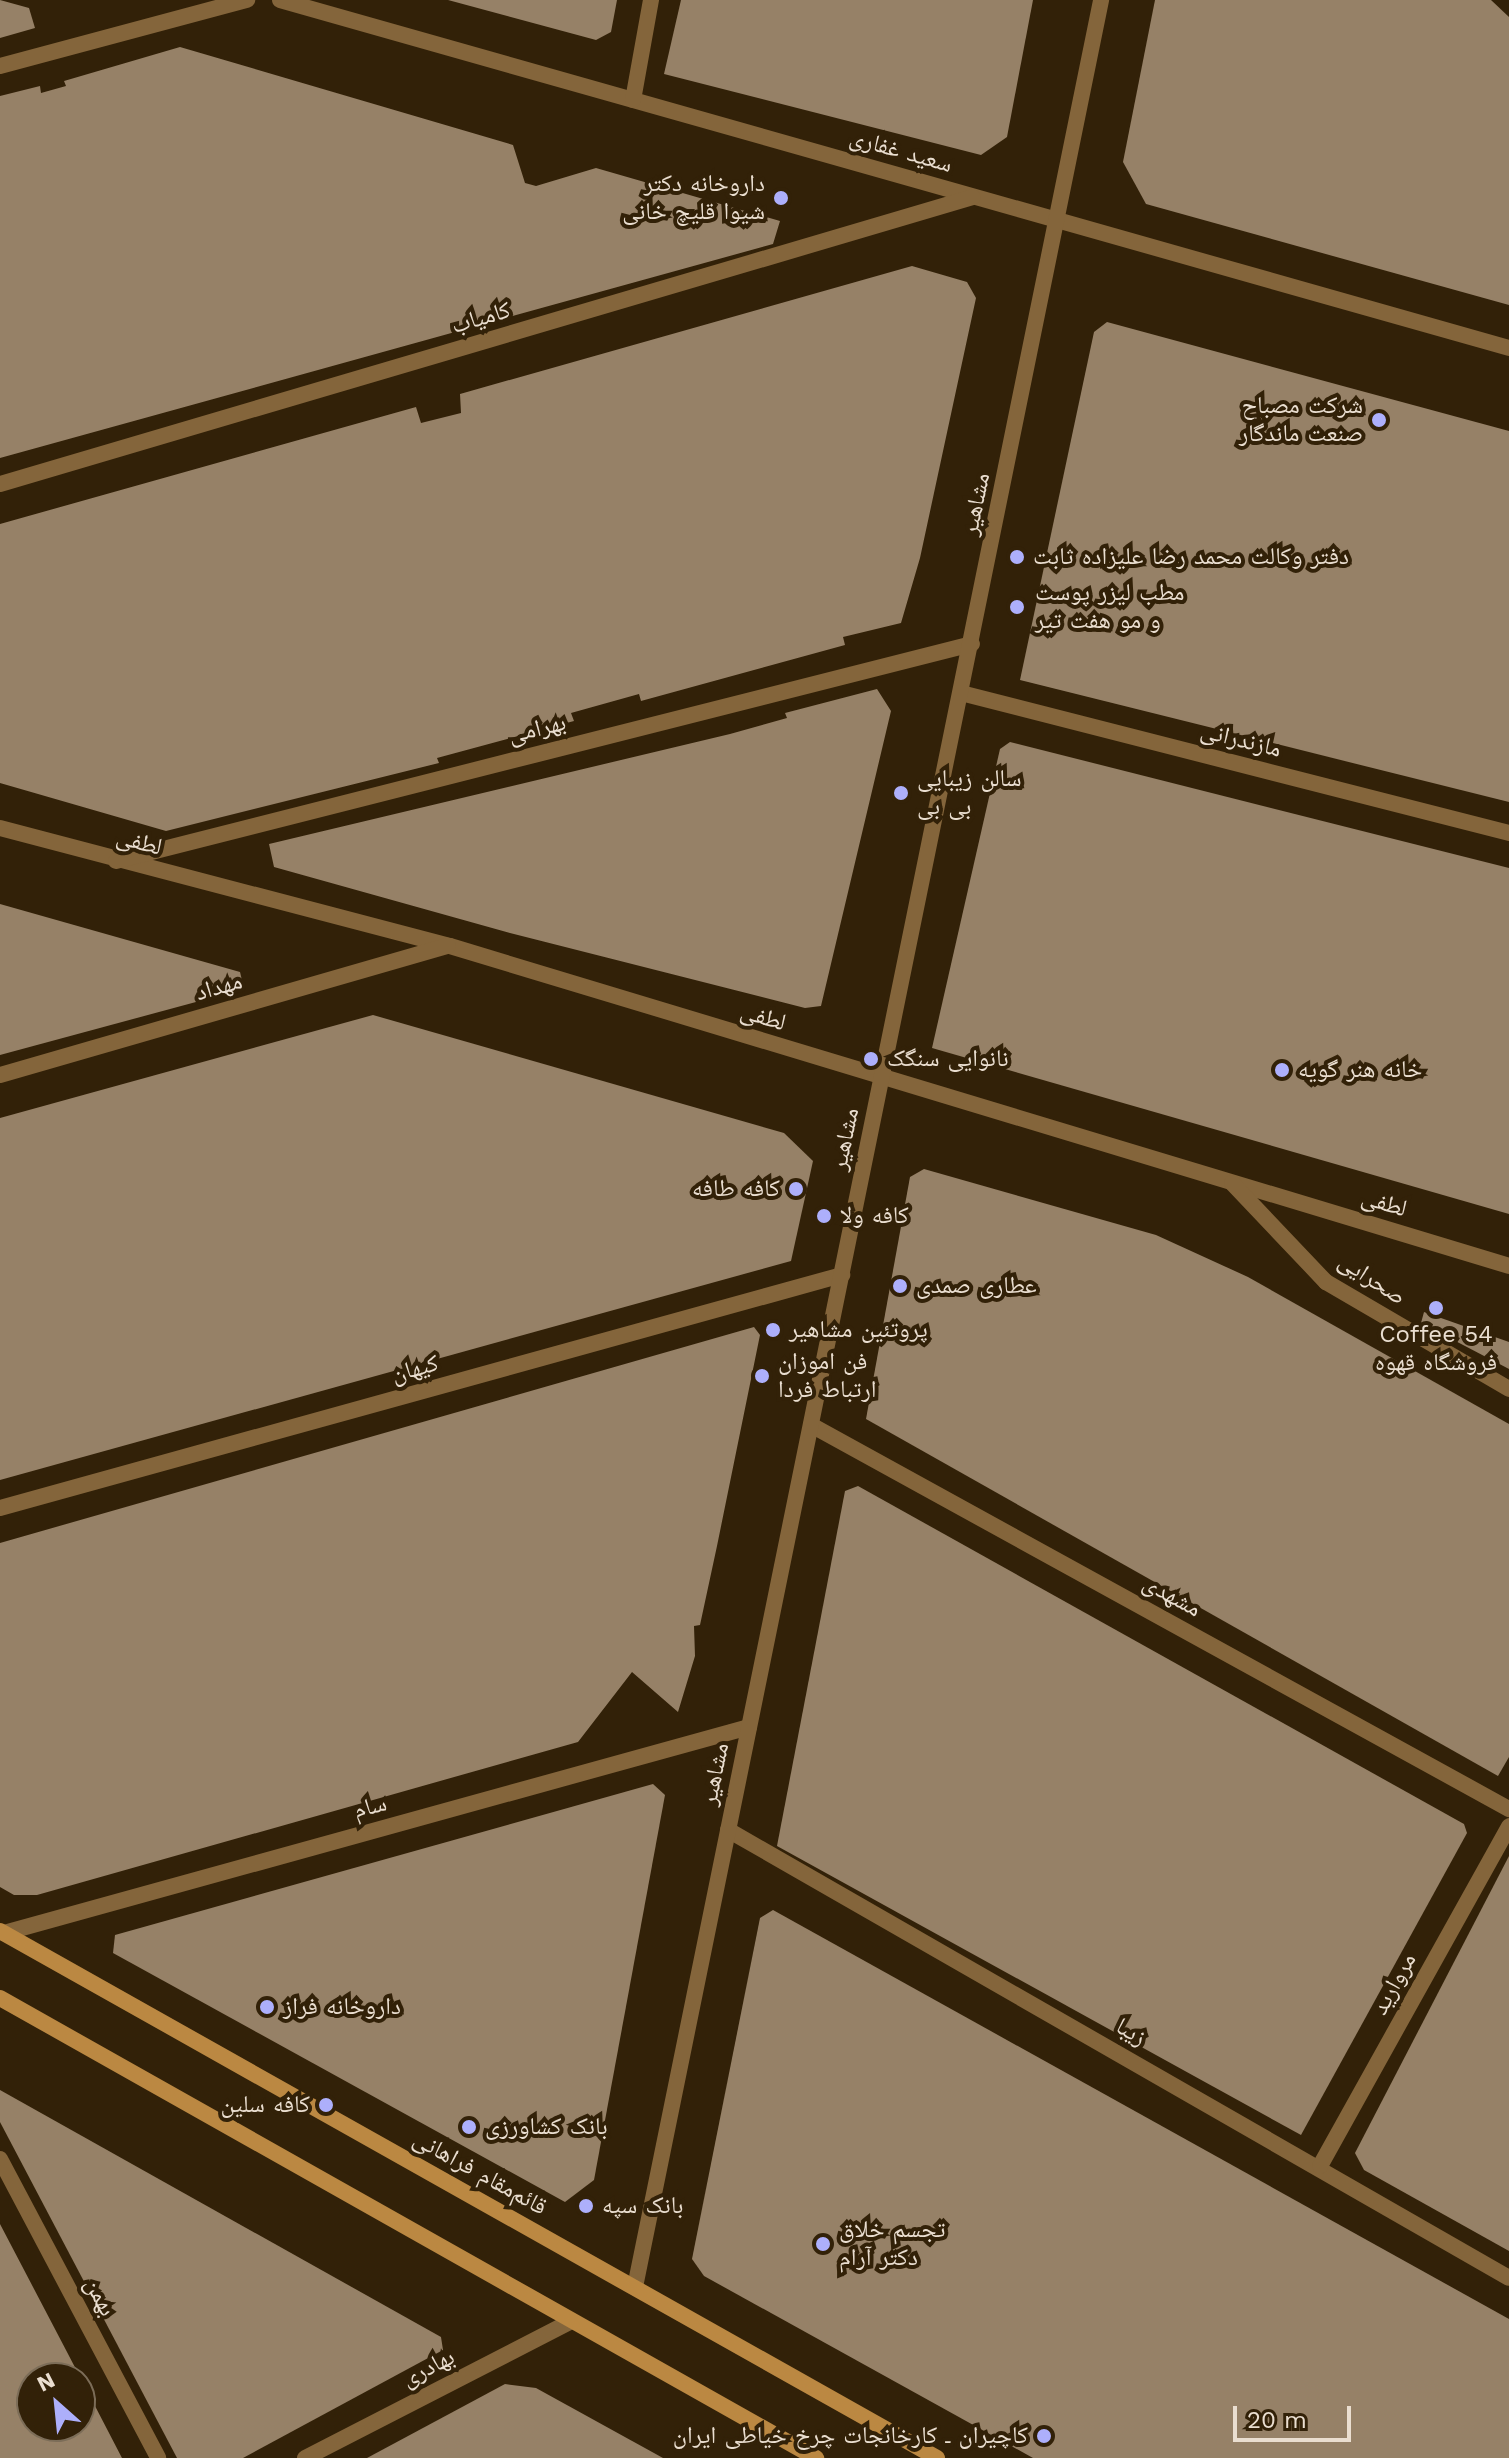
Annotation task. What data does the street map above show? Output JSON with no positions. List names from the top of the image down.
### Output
{
  "streets": {
    "main road": ["قائم‌مقام فراهانی"],
    "street": [
      "سعید غفاری",
      "کامیاب",
      "مشاهیر",
      "بهرامی",
      "مازندرانی",
      "لطفی",
      "مهداد",
      "صحرایی",
      "کیهان",
      "مشهدی",
      "سام",
      "مروارید",
      "زیبا",
      "بهمن",
      "بهادری"
    ]
  },
  "crossings": [
    ["سعید غفاری", "کامیاب"],
    ["سعید غفاری", "مشاهیر"],
    ["مشاهیر", "بهرامی"],
    ["مشاهیر", "مازندرانی"],
    ["مشاهیر", "لطفی"],
    ["مشاهیر", "کیهان"],
    ["مشاهیر", "مشهدی"],
    ["مشاهیر", "سام"],
    ["مشاهیر", "زیبا"],
    ["مشاهیر", "قائم‌مقام فراهانی"],
    ["بهرامی", "لطفی"],
    ["لطفی", "مهداد"],
    ["لطفی", "صحرایی"],
    ["سام", "قائم‌مقام فراهانی"],
    ["مروارید", "زیبا"]
  ],
  "places": [
    "داروخانه دکتر شیوا قلیچ خانی",
    "شرکت مصباح صنعت ماندگار",
    "دفتر وکالت محمد رضا علیزاده ثابت",
    "مطب لیزر پوست و مو هفت تیر",
    "سالن زیبایی بی بی",
    "نانوایی سنگک",
    "خانه هنر گویه",
    "کافه طافه",
    "کافه ولا",
    "عطاری صمدی",
    "Coffee 54 فروشگاه قهوه",
    "پروتئین مشاهیر",
    "فن اموزان ارتباط فردا",
    "داروخانه فراز",
    "کافه سلین",
    "بانک کشاورزی",
    "بانک سپه",
    "تجسم خلاق دکتر آرام",
    "کاچیران ـ کارخانجات چرخ خیاطی ایران"
  ],
  "scale_bar": "20 m",
  "north": "top left"
}
